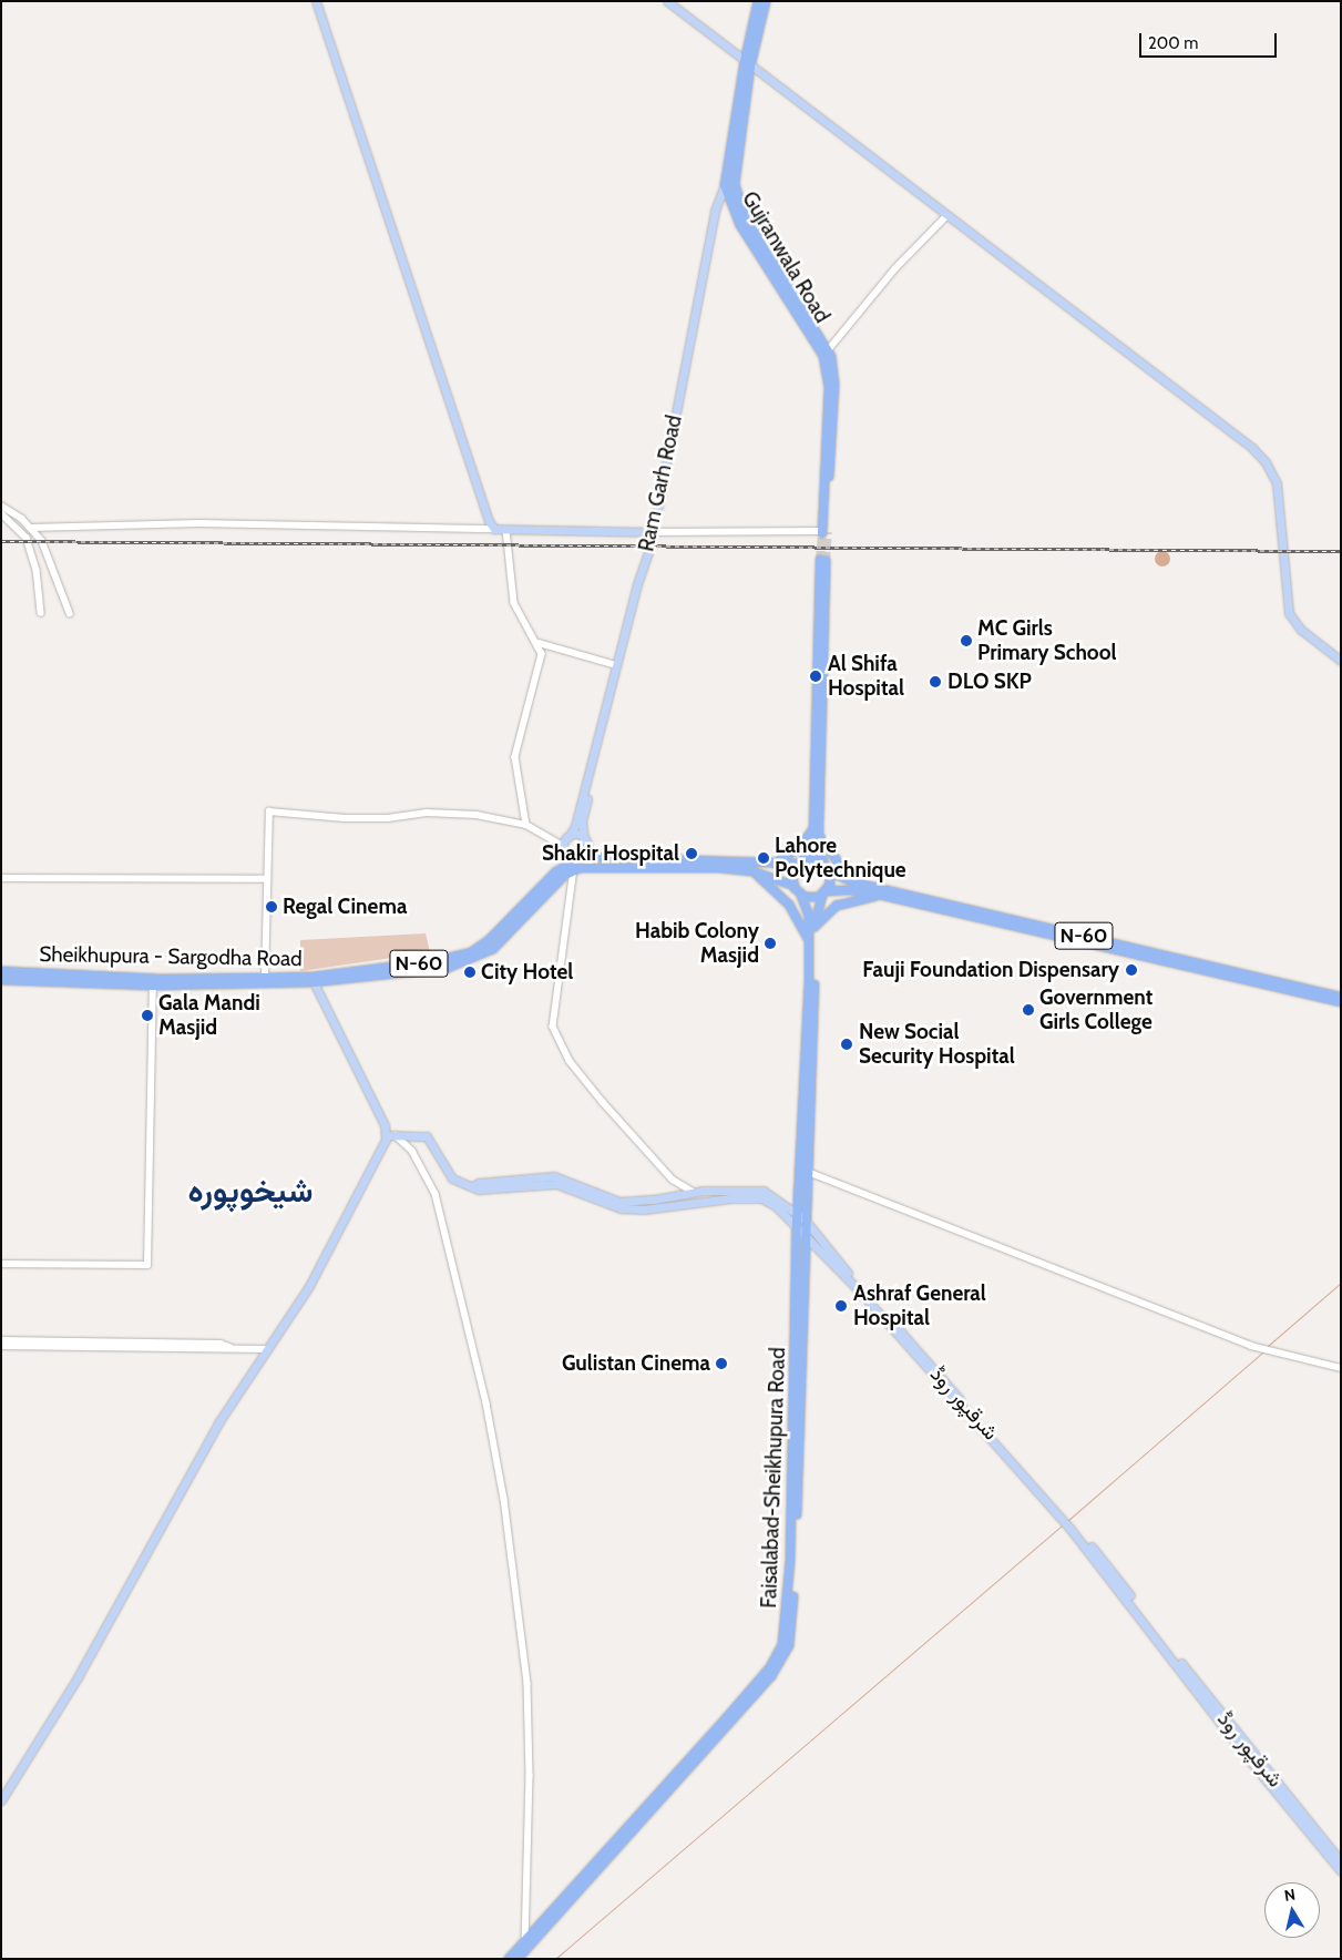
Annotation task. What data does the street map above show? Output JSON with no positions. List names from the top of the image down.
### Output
{
  "streets": {
    "highway": [
      "Gujranwala Road",
      "N-60",
      "Sheikhupura - Sargodha Road",
      "Faisalabad-Sheikhupura Road"
    ],
    "main road": ["Ram Garh Road", "شرقپور روڈ"]
  },
  "crossings": [
    ["Gujranwala Road", "Ram Garh Road"],
    ["Ram Garh Road", "Sheikhupura - Sargodha Road"],
    ["N-60", "Sheikhupura - Sargodha Road"],
    ["N-60", "Faisalabad-Sheikhupura Road"],
    ["Sheikhupura - Sargodha Road", "Faisalabad-Sheikhupura Road"],
    ["شرقپور روڈ", "Faisalabad-Sheikhupura Road"]
  ],
  "districts": ["شیخوپورہ"],
  "places": [
    "MC Girls Primary School",
    "Al Shifa Hospital",
    "DLO SKP",
    "Shakir Hospital",
    "Lahore Polytechnique",
    "Regal Cinema",
    "Habib Colony Masjid",
    "Fauji Foundation Dispensary",
    "City Hotel",
    "Government Girls College",
    "Gala Mandi Masjid",
    "New Social Security Hospital",
    "Ashraf General Hospital",
    "Gulistan Cinema"
  ],
  "scale_bar": "200 m",
  "north": "top"
}
